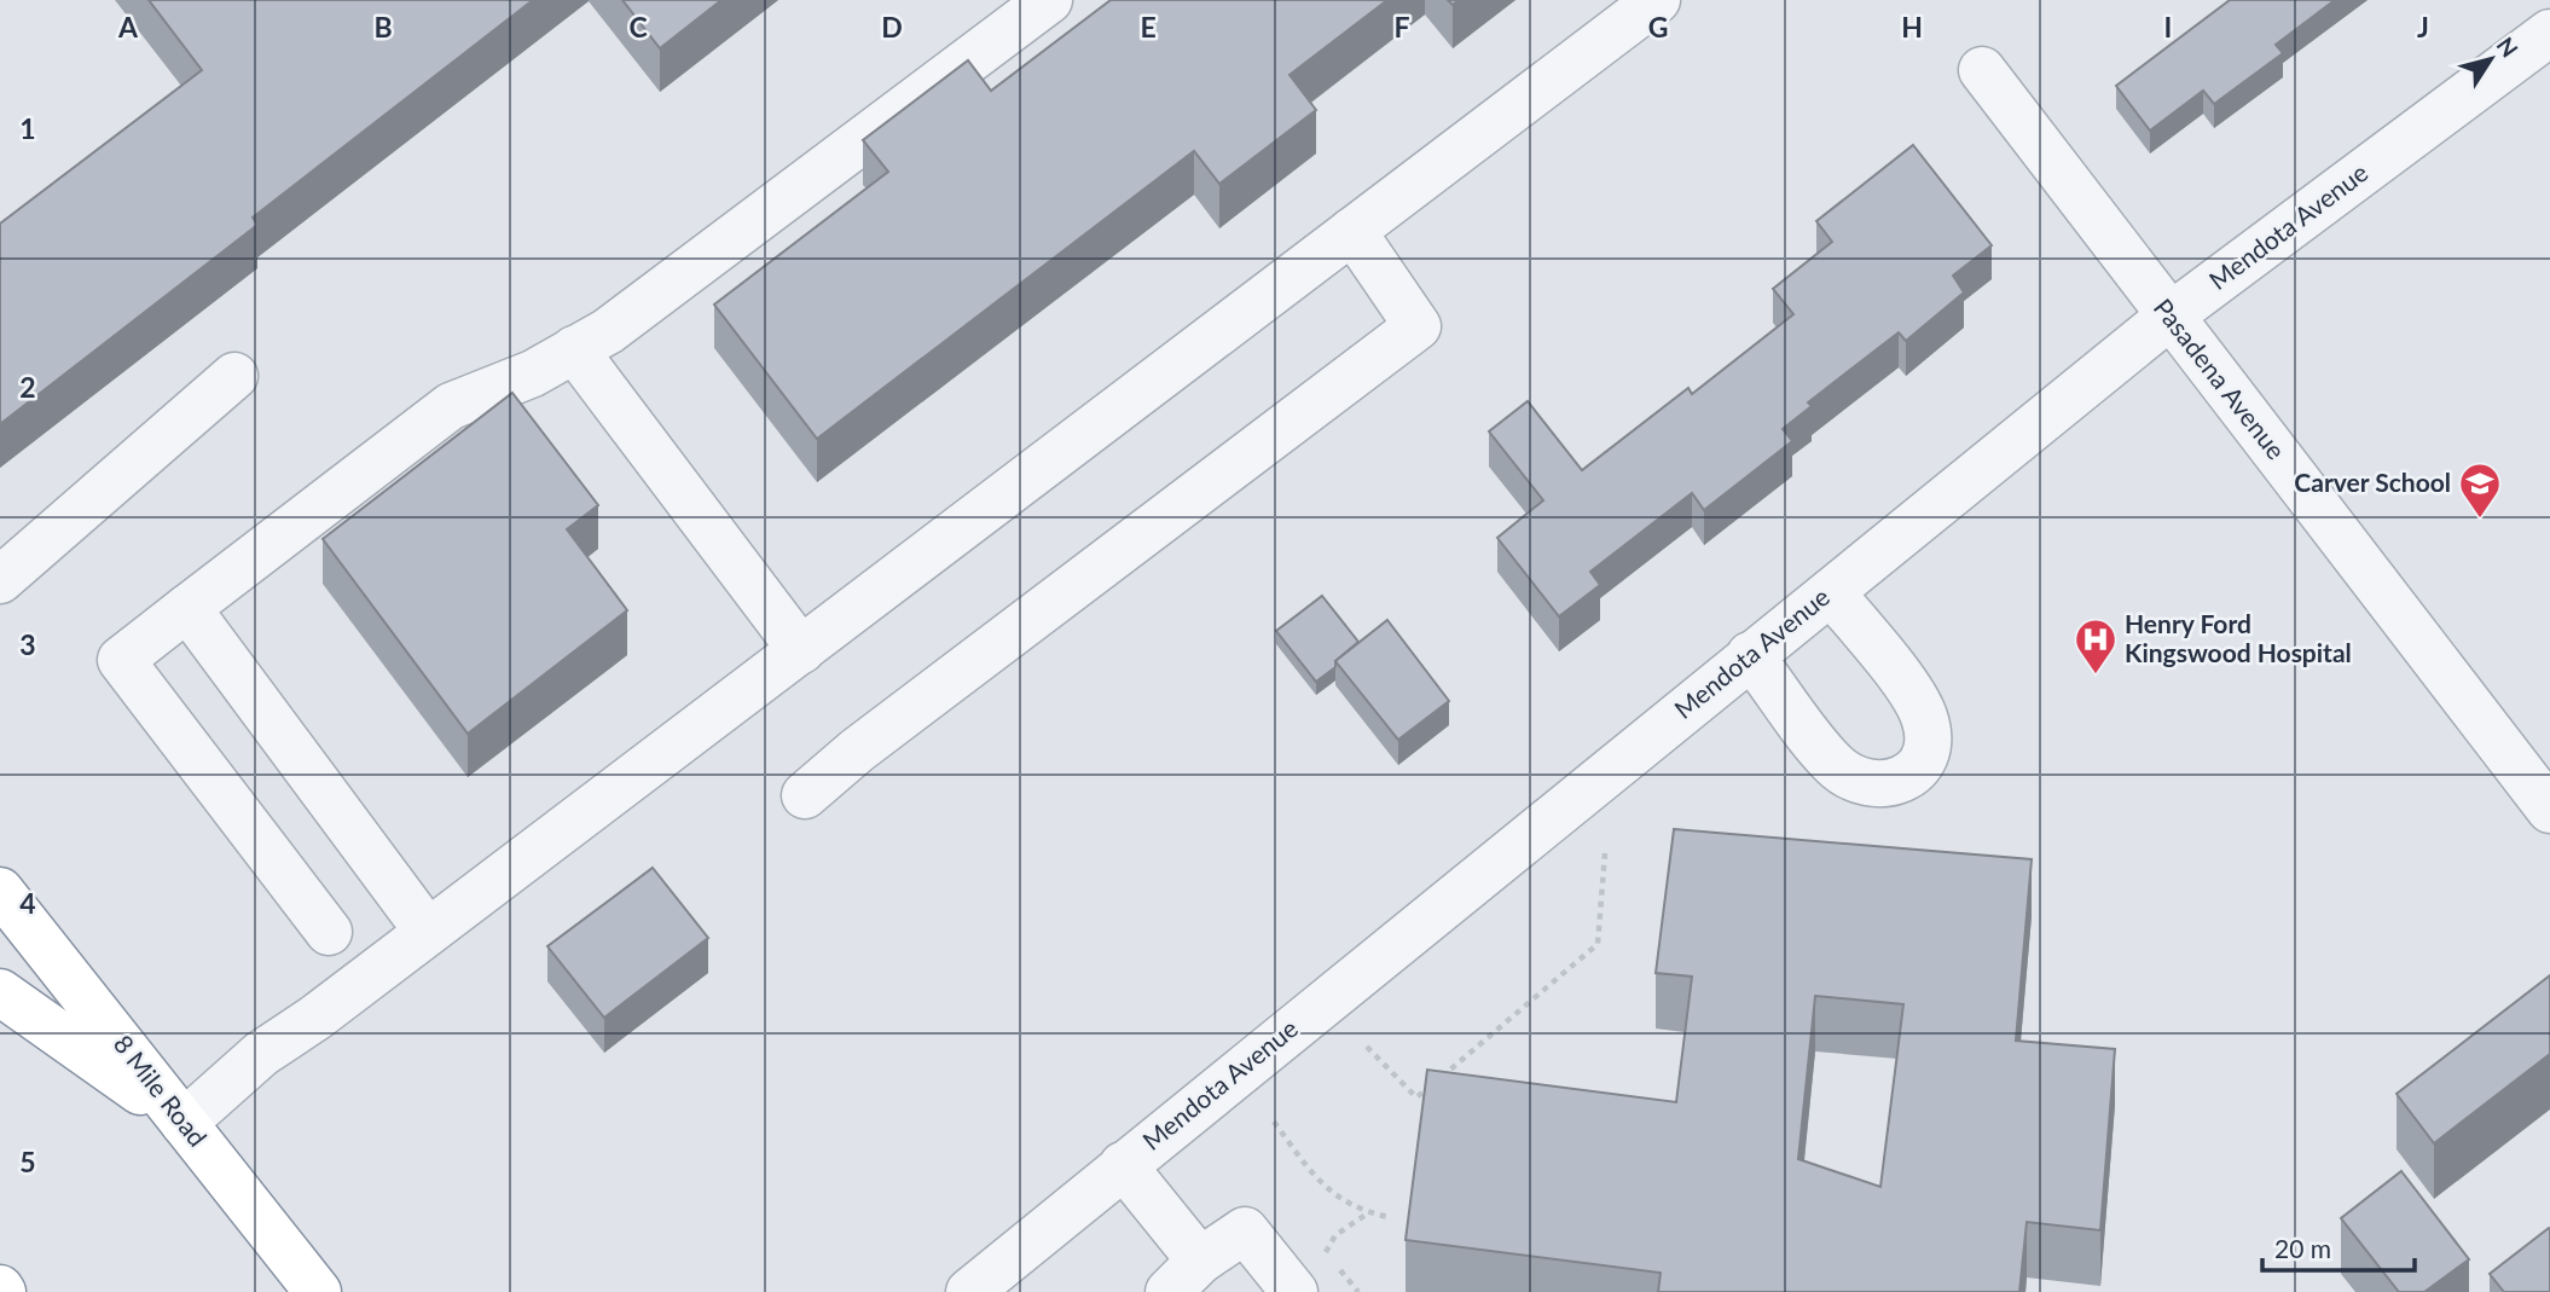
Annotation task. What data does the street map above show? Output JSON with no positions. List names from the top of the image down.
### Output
{
  "streets": {
    "highway": ["8 Mile Road"],
    "street": ["Mendota Avenue", "Pasadena Avenue"]
  },
  "crossings": [
    ["Mendota Avenue", "Pasadena Avenue"]
  ],
  "places": {
    "school or university": ["Carver School"],
    "hospital": ["Henry Ford Kingswood Hospital"]
  },
  "scale_bar": "20 m",
  "north": "top right",
  "grid": {
    "columns": [
      "A",
      "B",
      "C",
      "D",
      "E",
      "F",
      "G",
      "H",
      "I",
      "J"
    ],
    "rows": [
      "1",
      "2",
      "3",
      "4",
      "5"
    ]
  }
}
